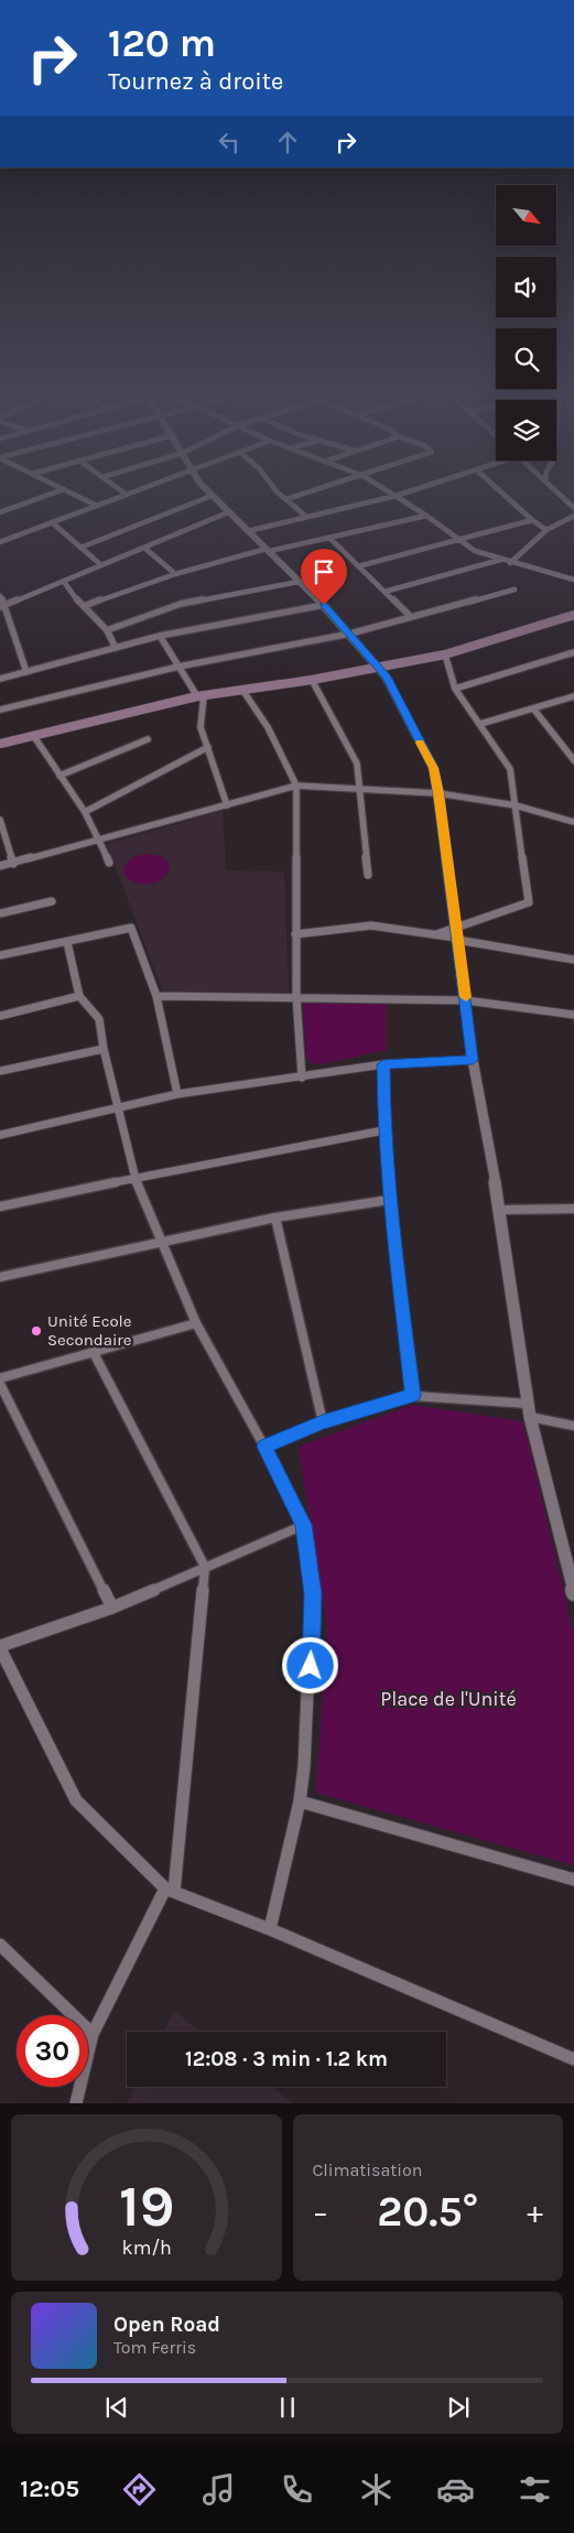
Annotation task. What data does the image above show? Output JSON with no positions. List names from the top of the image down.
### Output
{
  "parks": ["Place de l'Unité"],
  "places": ["Unité Ecole Secondaire"],
  "north": "bottom right",
  "page": {
    "turn": ["120 m", "Tournez à droite"],
    "limit": "30",
    "trip": "12:08 · 3 min · 1.2 km",
    "tile": "Climatisation",
    "heat": ["−", "20.5°", "+"],
    "song": ["Open Road", "Tom Ferris"],
    "tabs": "12:05",
    "gauge": ["19", "km/h"]
  }
}
